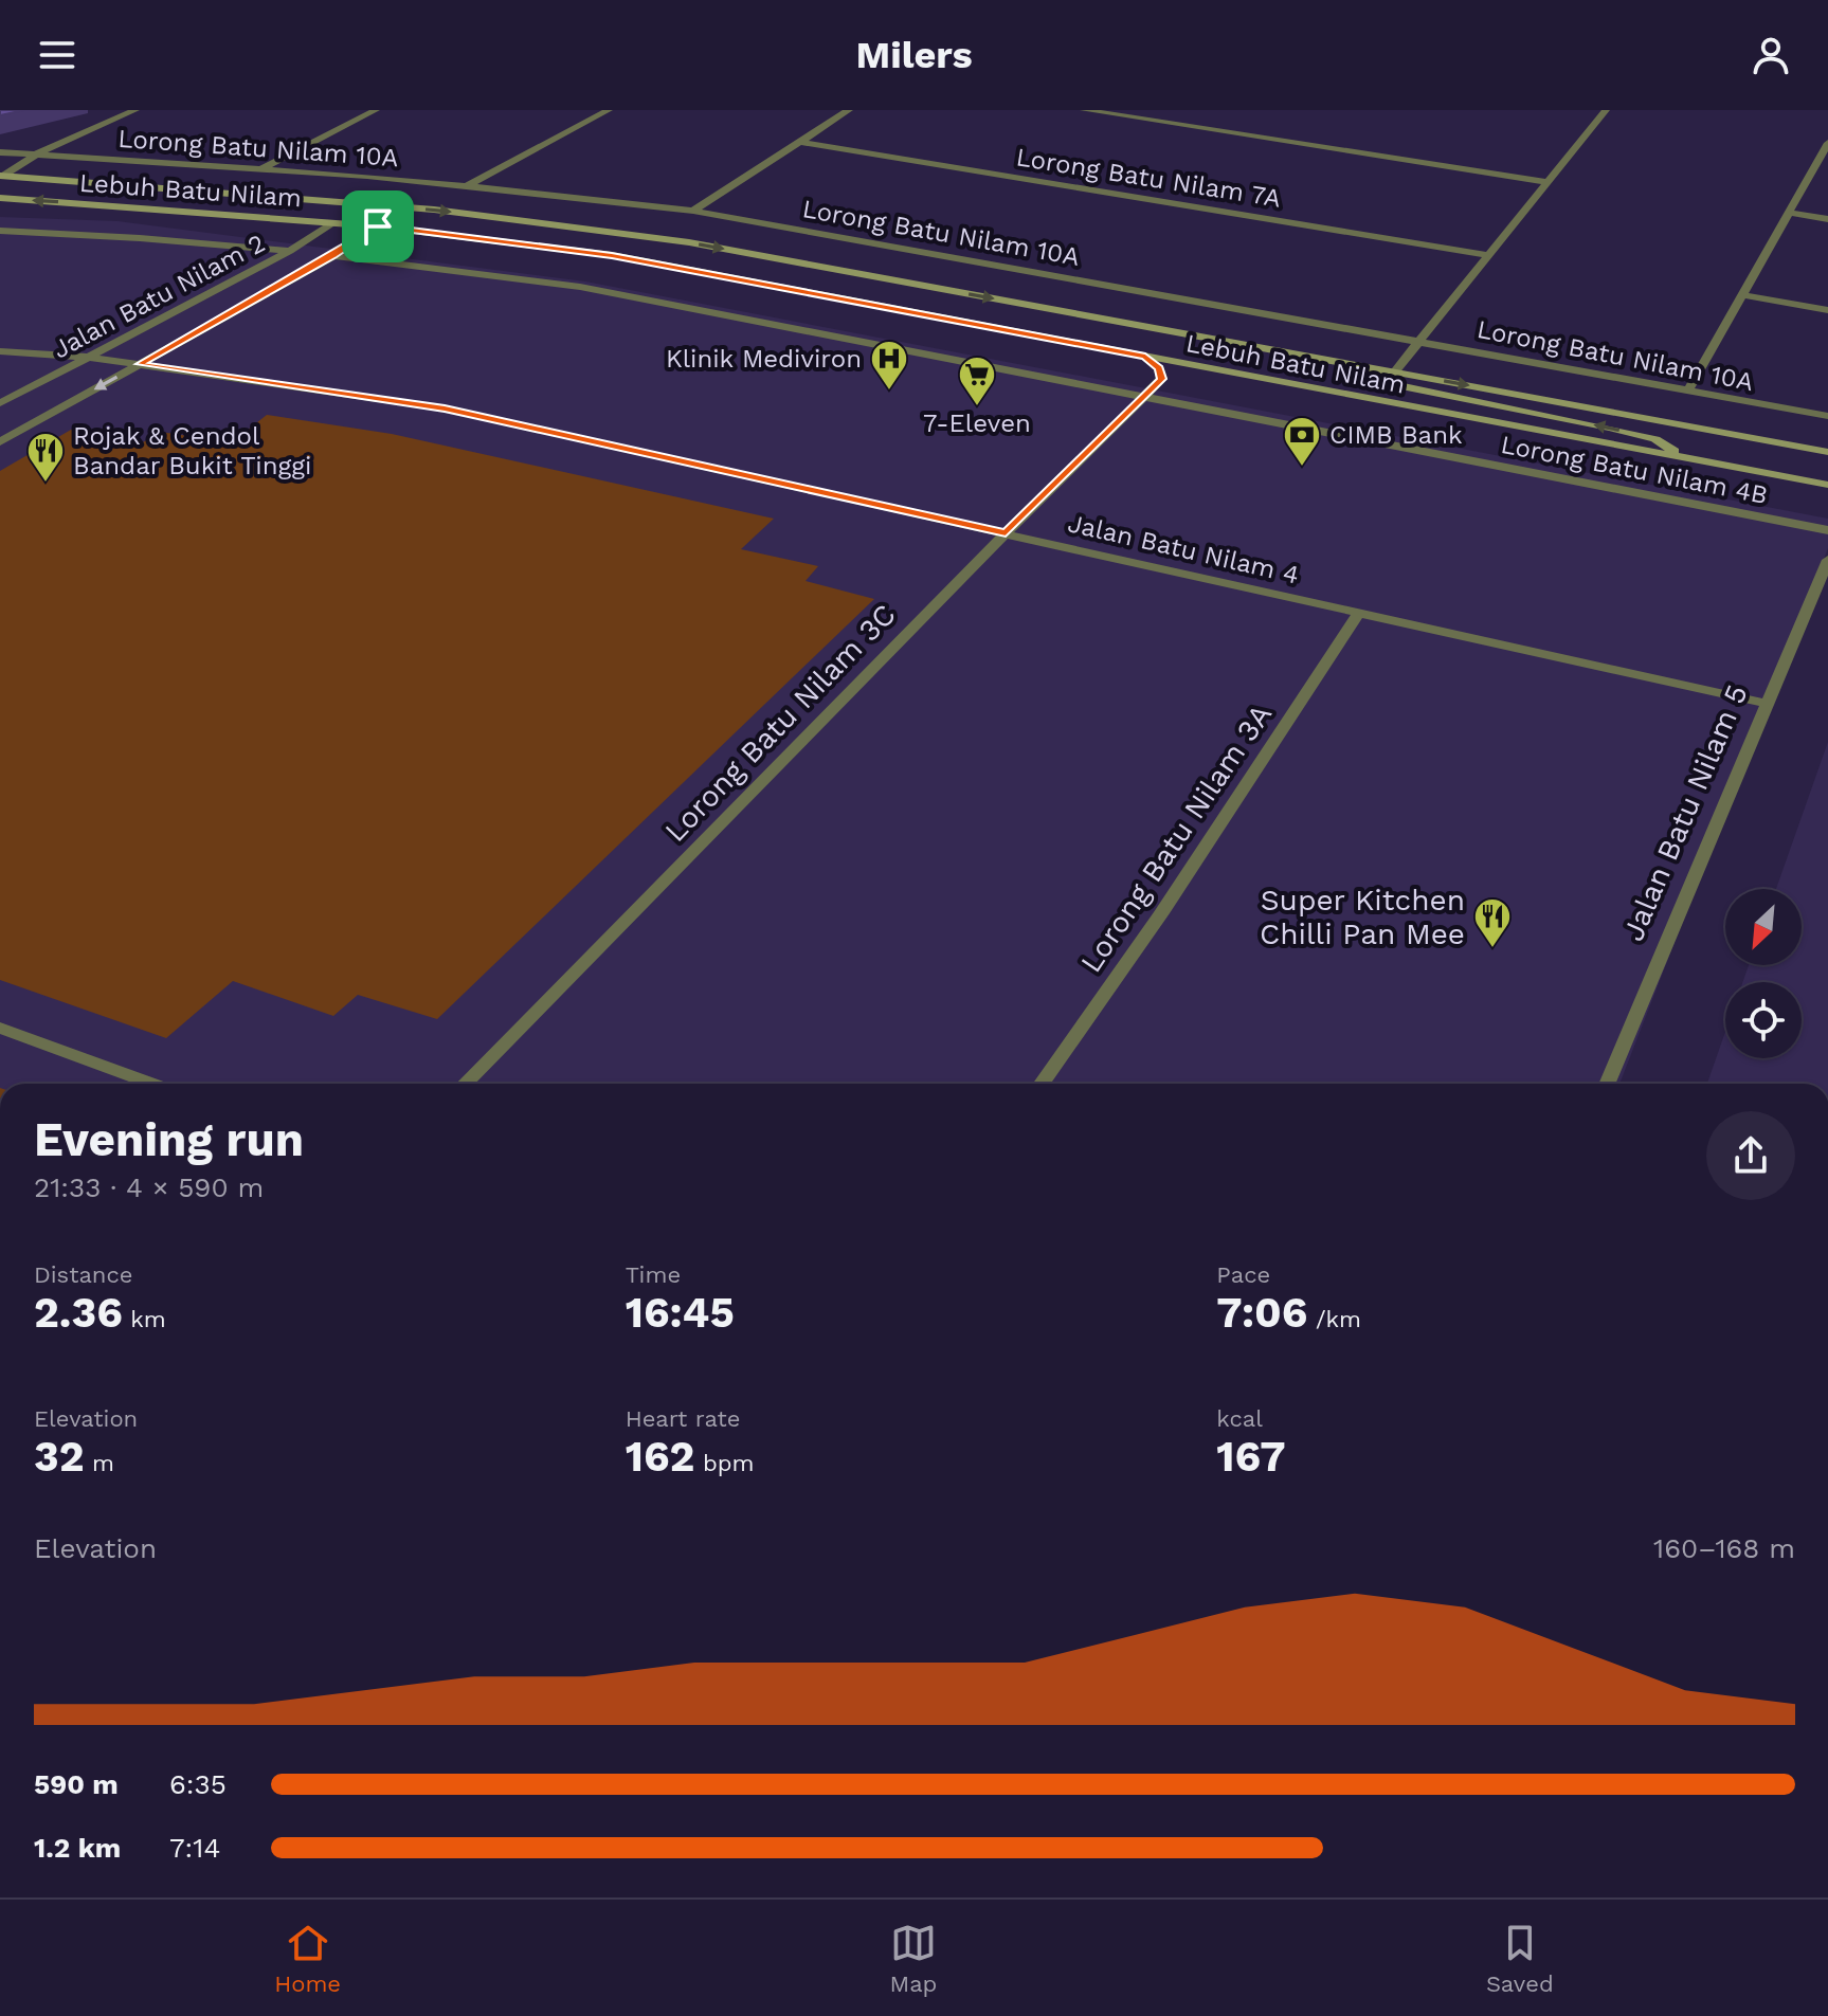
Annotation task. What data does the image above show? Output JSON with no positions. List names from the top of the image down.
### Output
{
  "streets": {
    "main road": ["Lebuh Batu Nilam"],
    "street": [
      "Lorong Batu Nilam 10A",
      "Lorong Batu Nilam 7A",
      "Jalan Batu Nilam 2",
      "Lorong Batu Nilam 4B",
      "Jalan Batu Nilam 4",
      "Lorong Batu Nilam 3C",
      "Jalan Batu Nilam 5",
      "Lorong Batu Nilam 3A"
    ]
  },
  "crossings": [
    ["Lebuh Batu Nilam", "Jalan Batu Nilam 2"],
    ["Jalan Batu Nilam 2", "Lorong Batu Nilam 4B"],
    ["Jalan Batu Nilam 2", "Jalan Batu Nilam 4"],
    ["Lorong Batu Nilam 4B", "Lorong Batu Nilam 3C"],
    ["Jalan Batu Nilam 4", "Lorong Batu Nilam 3C"],
    ["Jalan Batu Nilam 4", "Jalan Batu Nilam 5"],
    ["Jalan Batu Nilam 4", "Lorong Batu Nilam 3A"]
  ],
  "places": {
    "hospital": ["Klinik Mediviron"],
    "supermarket": ["7-Eleven"],
    "bank": ["CIMB Bank"],
    "restaurant": ["Rojak & Cendol Bandar Bukit Tinggi", "Super Kitchen Chilli Pan Mee"]
  },
  "north": "bottom left",
  "page": {
    "header": "Milers",
    "heading": ["Evening run", "21:33 · 4 × 590 m"],
    "stats": [
      ["Distance", "2.36 km"],
      ["Time", "16:45"],
      ["Pace", "7:06 /km"],
      ["Elevation", "32 m"],
      ["Heart rate", "162 bpm"],
      ["kcal", "167"]
    ],
    "chart": ["Elevation", "160–168 m"],
    "list": [
      {
        "name": "590 m",
        "note": "6:35"
      },
      {
        "name": "1.2 km",
        "note": "7:14"
      }
    ],
    "tabs": ["Home", "Map", "Saved"]
  }
}
